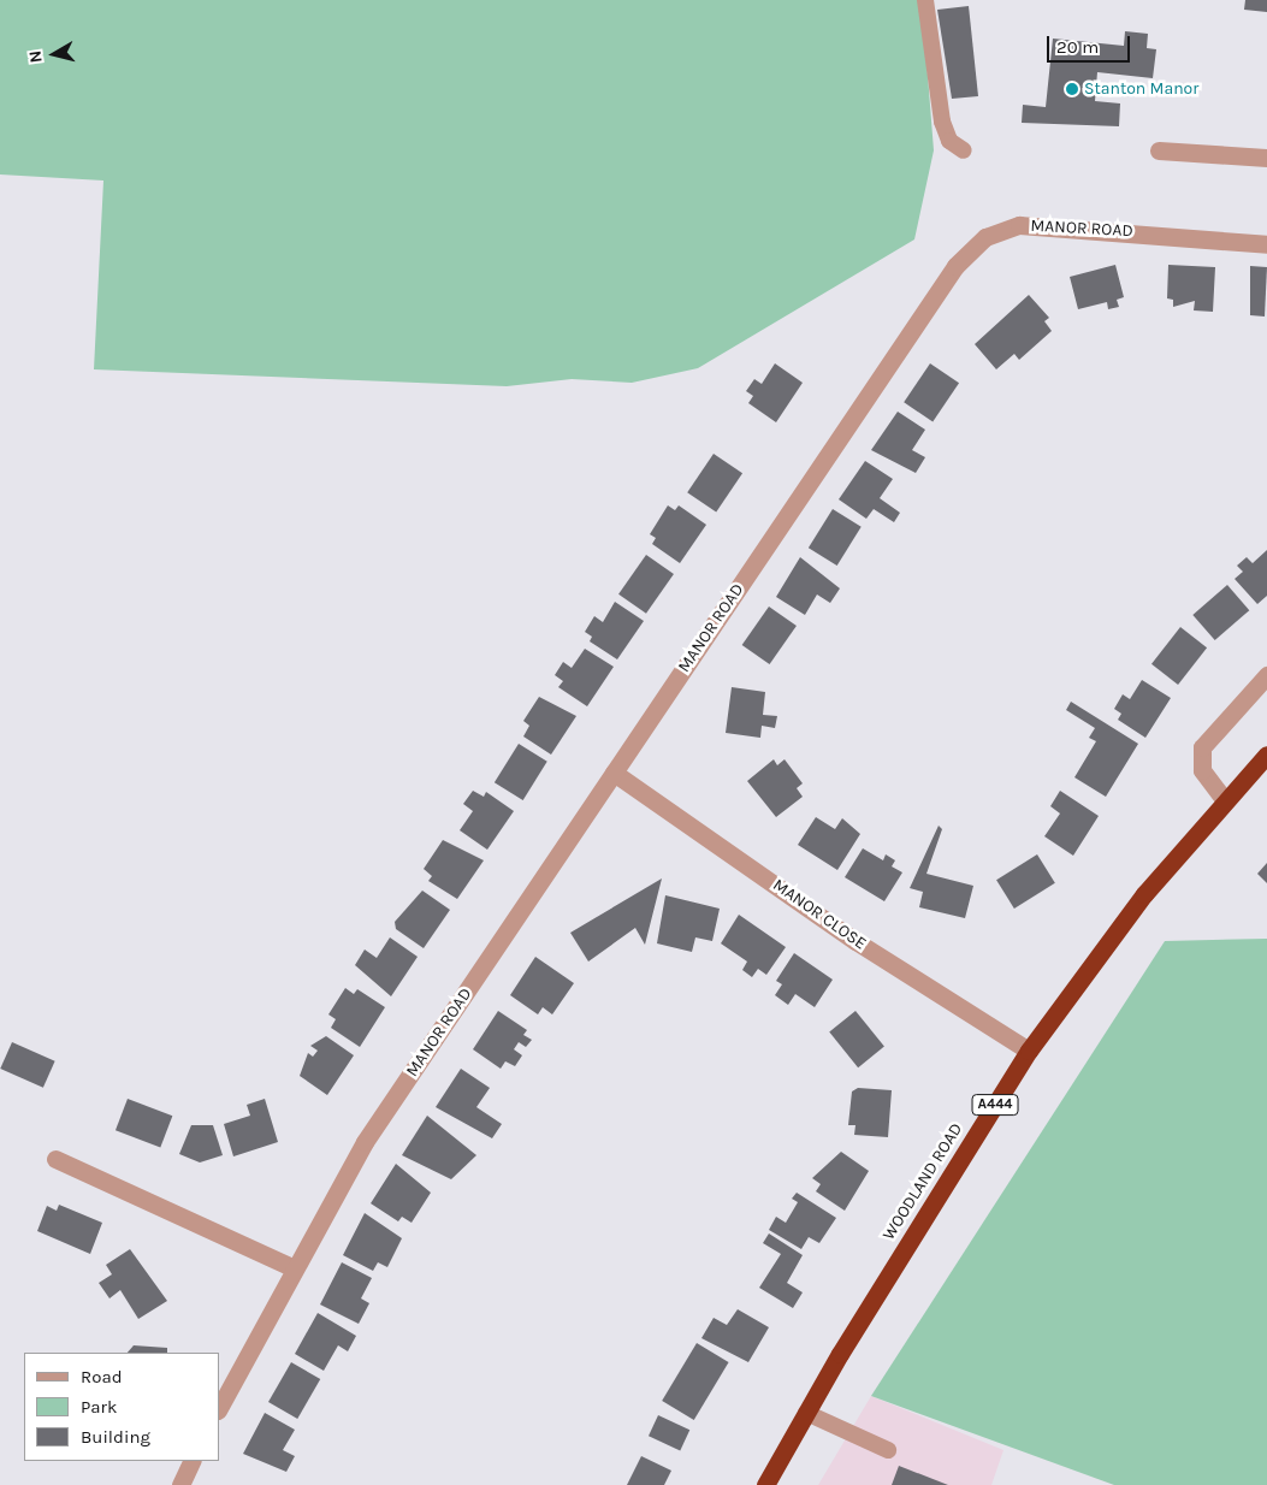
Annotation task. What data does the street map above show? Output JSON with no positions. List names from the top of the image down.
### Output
{
  "streets": {
    "highway": ["A444", "WOODLAND ROAD"],
    "street": ["MANOR ROAD", "MANOR CLOSE"]
  },
  "crossings": [
    ["MANOR ROAD", "MANOR CLOSE"],
    ["MANOR CLOSE", "WOODLAND ROAD"]
  ],
  "places": ["Stanton Manor"],
  "legend": ["Road", "Park", "Building"],
  "scale_bar": "20 m",
  "north": "left"
}
